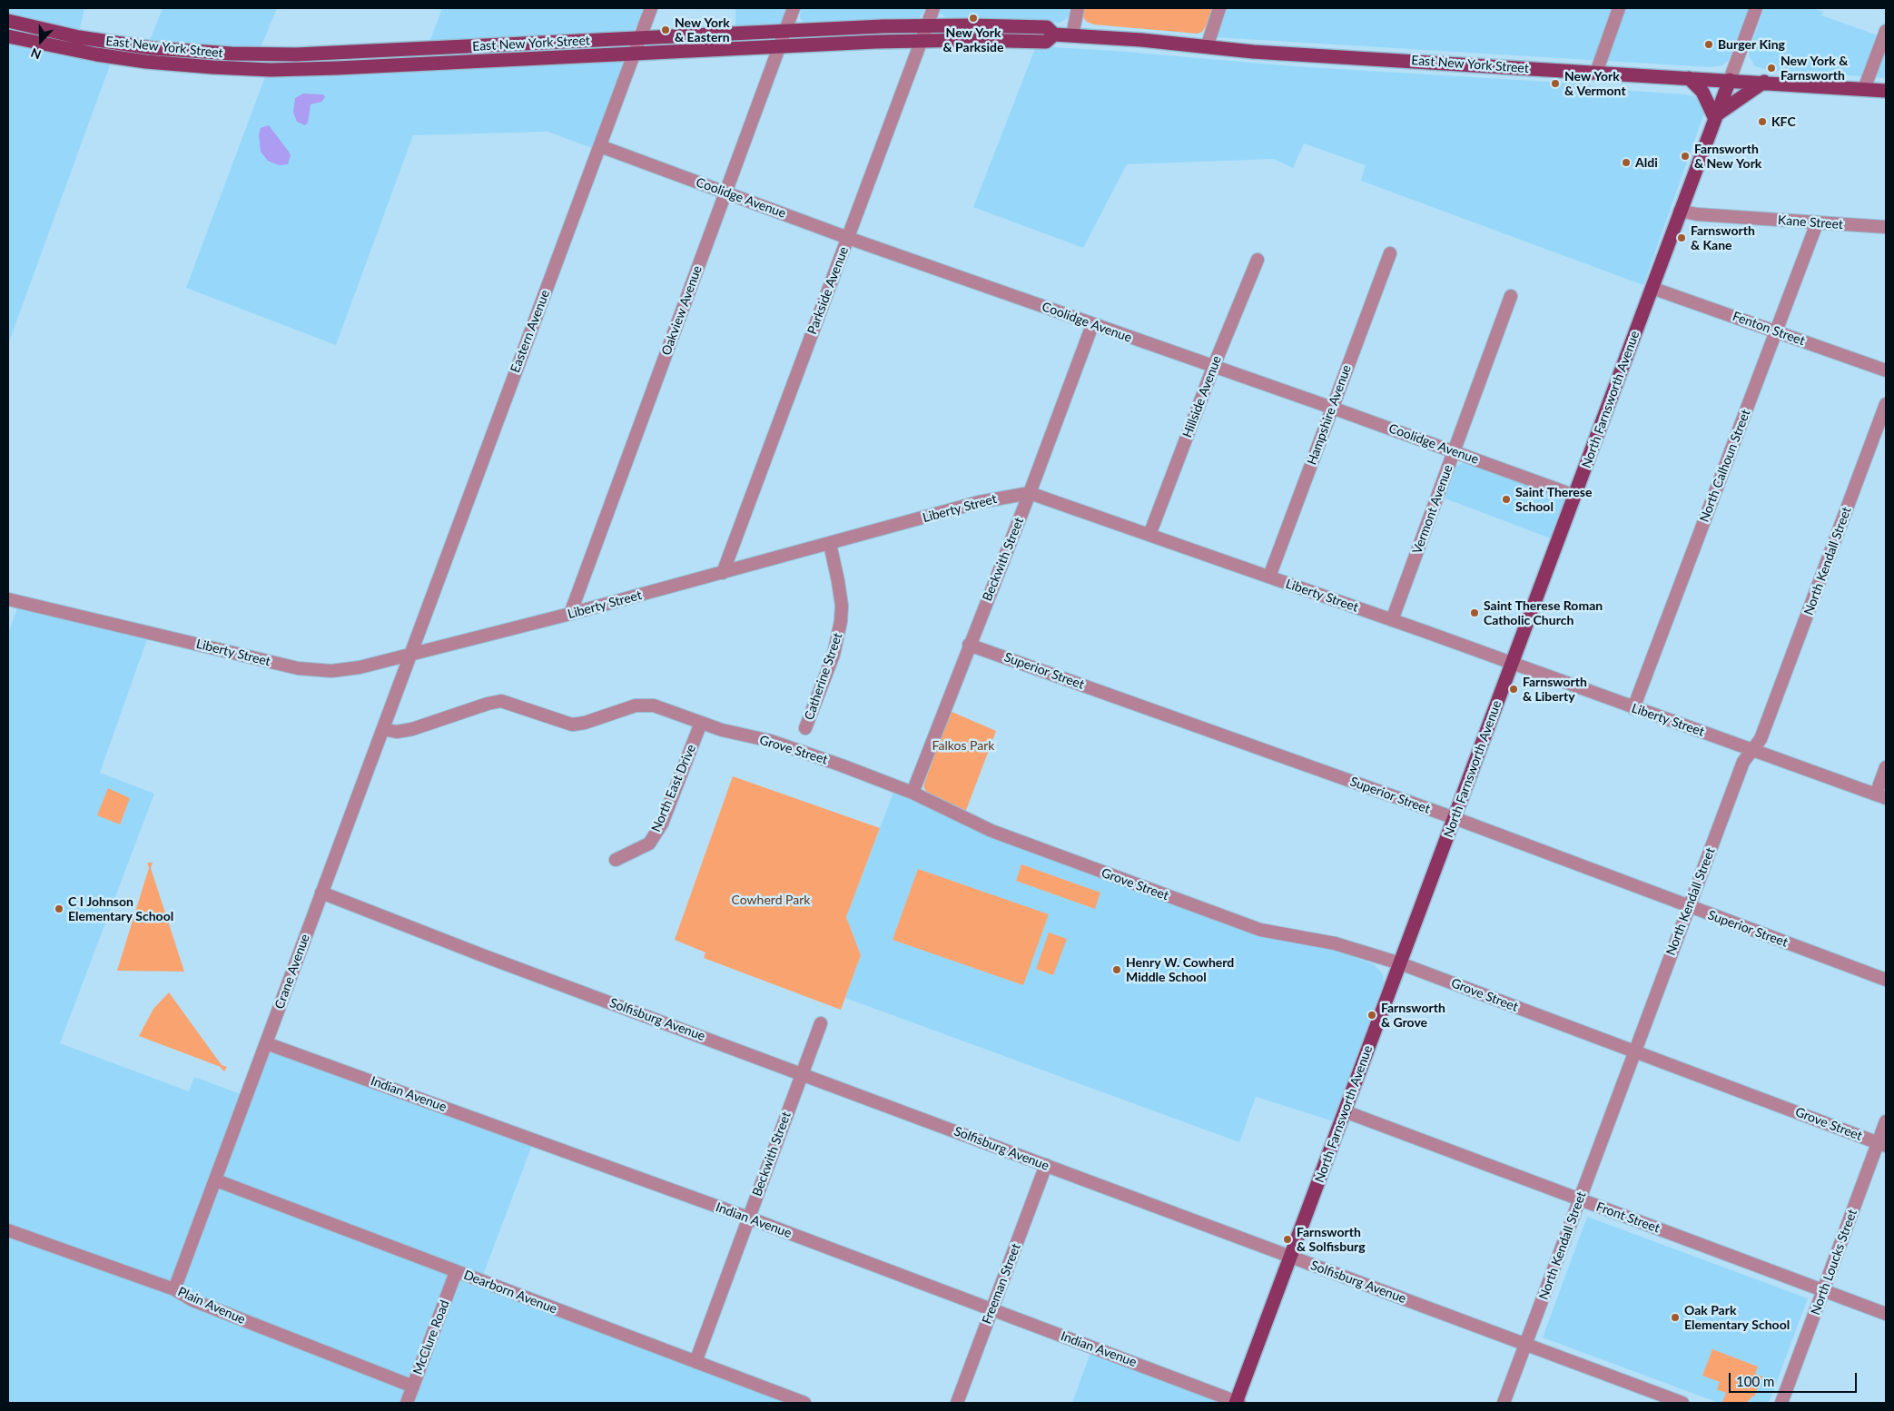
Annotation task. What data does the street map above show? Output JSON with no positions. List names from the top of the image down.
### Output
{
  "streets": {
    "main road": ["East New York Street", "North Farnsworth Avenue"],
    "street": [
      "Coolidge Avenue",
      "Kane Street",
      "Parkside Avenue",
      "Oakview Avenue",
      "Fenton Street",
      "Eastern Avenue",
      "Hillside Avenue",
      "Hampshire Avenue",
      "North Calhoun Street",
      "Liberty Street",
      "Vermont Avenue",
      "Beckwith Street",
      "North Kendall Street",
      "Superior Street",
      "Catherine Street",
      "Grove Street",
      "North East Drive",
      "Crane Avenue",
      "Solfisburg Avenue",
      "Indian Avenue",
      "Front Street",
      "North Loucks Street",
      "Freeman Street",
      "Dearborn Avenue",
      "Plain Avenue",
      "McClure Road"
    ]
  },
  "crossings": [
    ["East New York Street", "Parkside Avenue"],
    ["East New York Street", "Oakview Avenue"],
    ["East New York Street", "Eastern Avenue"],
    ["East New York Street", "North Farnsworth Avenue"],
    ["Coolidge Avenue", "Parkside Avenue"],
    ["Coolidge Avenue", "Oakview Avenue"],
    ["Coolidge Avenue", "Eastern Avenue"],
    ["Coolidge Avenue", "Hillside Avenue"],
    ["Coolidge Avenue", "North Farnsworth Avenue"],
    ["Coolidge Avenue", "Hampshire Avenue"],
    ["Coolidge Avenue", "Vermont Avenue"],
    ["Coolidge Avenue", "Beckwith Street"],
    ["Kane Street", "North Farnsworth Avenue"],
    ["Kane Street", "North Calhoun Street"],
    ["Parkside Avenue", "Liberty Street"],
    ["Oakview Avenue", "Liberty Street"],
    ["Fenton Street", "North Farnsworth Avenue"],
    ["Fenton Street", "North Calhoun Street"],
    ["Eastern Avenue", "Liberty Street"],
    ["Eastern Avenue", "Crane Avenue"],
    ["Hillside Avenue", "Liberty Street"],
    ["North Farnsworth Avenue", "Liberty Street"],
    ["North Farnsworth Avenue", "Superior Street"],
    ["North Farnsworth Avenue", "Grove Street"],
    ["North Farnsworth Avenue", "Solfisburg Avenue"],
    ["North Farnsworth Avenue", "Indian Avenue"],
    ["North Farnsworth Avenue", "Front Street"],
    ["Hampshire Avenue", "Liberty Street"],
    ["North Calhoun Street", "Liberty Street"],
    ["Liberty Street", "Vermont Avenue"],
    ["Liberty Street", "Beckwith Street"],
    ["Liberty Street", "North Kendall Street"],
    ["Liberty Street", "Catherine Street"],
    ["Liberty Street", "Crane Avenue"],
    ["Beckwith Street", "Superior Street"],
    ["Beckwith Street", "Grove Street"],
    ["Beckwith Street", "Solfisburg Avenue"],
    ["Beckwith Street", "Indian Avenue"],
    ["Beckwith Street", "Dearborn Avenue"],
    ["North Kendall Street", "Superior Street"],
    ["North Kendall Street", "Grove Street"],
    ["North Kendall Street", "Solfisburg Avenue"],
    ["North Kendall Street", "Front Street"],
    ["Grove Street", "North East Drive"],
    ["Grove Street", "Crane Avenue"],
    ["Grove Street", "North Loucks Street"],
    ["Crane Avenue", "Solfisburg Avenue"],
    ["Crane Avenue", "Indian Avenue"],
    ["Crane Avenue", "Dearborn Avenue"],
    ["Crane Avenue", "Plain Avenue"],
    ["Solfisburg Avenue", "Freeman Street"],
    ["Indian Avenue", "Freeman Street"],
    ["Front Street", "North Loucks Street"],
    ["Dearborn Avenue", "McClure Road"],
    ["Plain Avenue", "McClure Road"]
  ],
  "parks": ["Falkos Park", "Cowherd Park"],
  "places": [
    "New York & Parkside",
    "New York & Eastern",
    "Burger King",
    "New York & Farnsworth",
    "New York & Vermont",
    "KFC",
    "Farnsworth & New York",
    "Aldi",
    "Farnsworth & Kane",
    "Saint Therese School",
    "Saint Therese Roman Catholic Church",
    "Farnsworth & Liberty",
    "C I Johnson Elementary School",
    "Henry W. Cowherd Middle School",
    "Farnsworth & Grove",
    "Farnsworth & Solfisburg",
    "Oak Park Elementary School"
  ],
  "scale_bar": "100 m",
  "north": "bottom"
}
